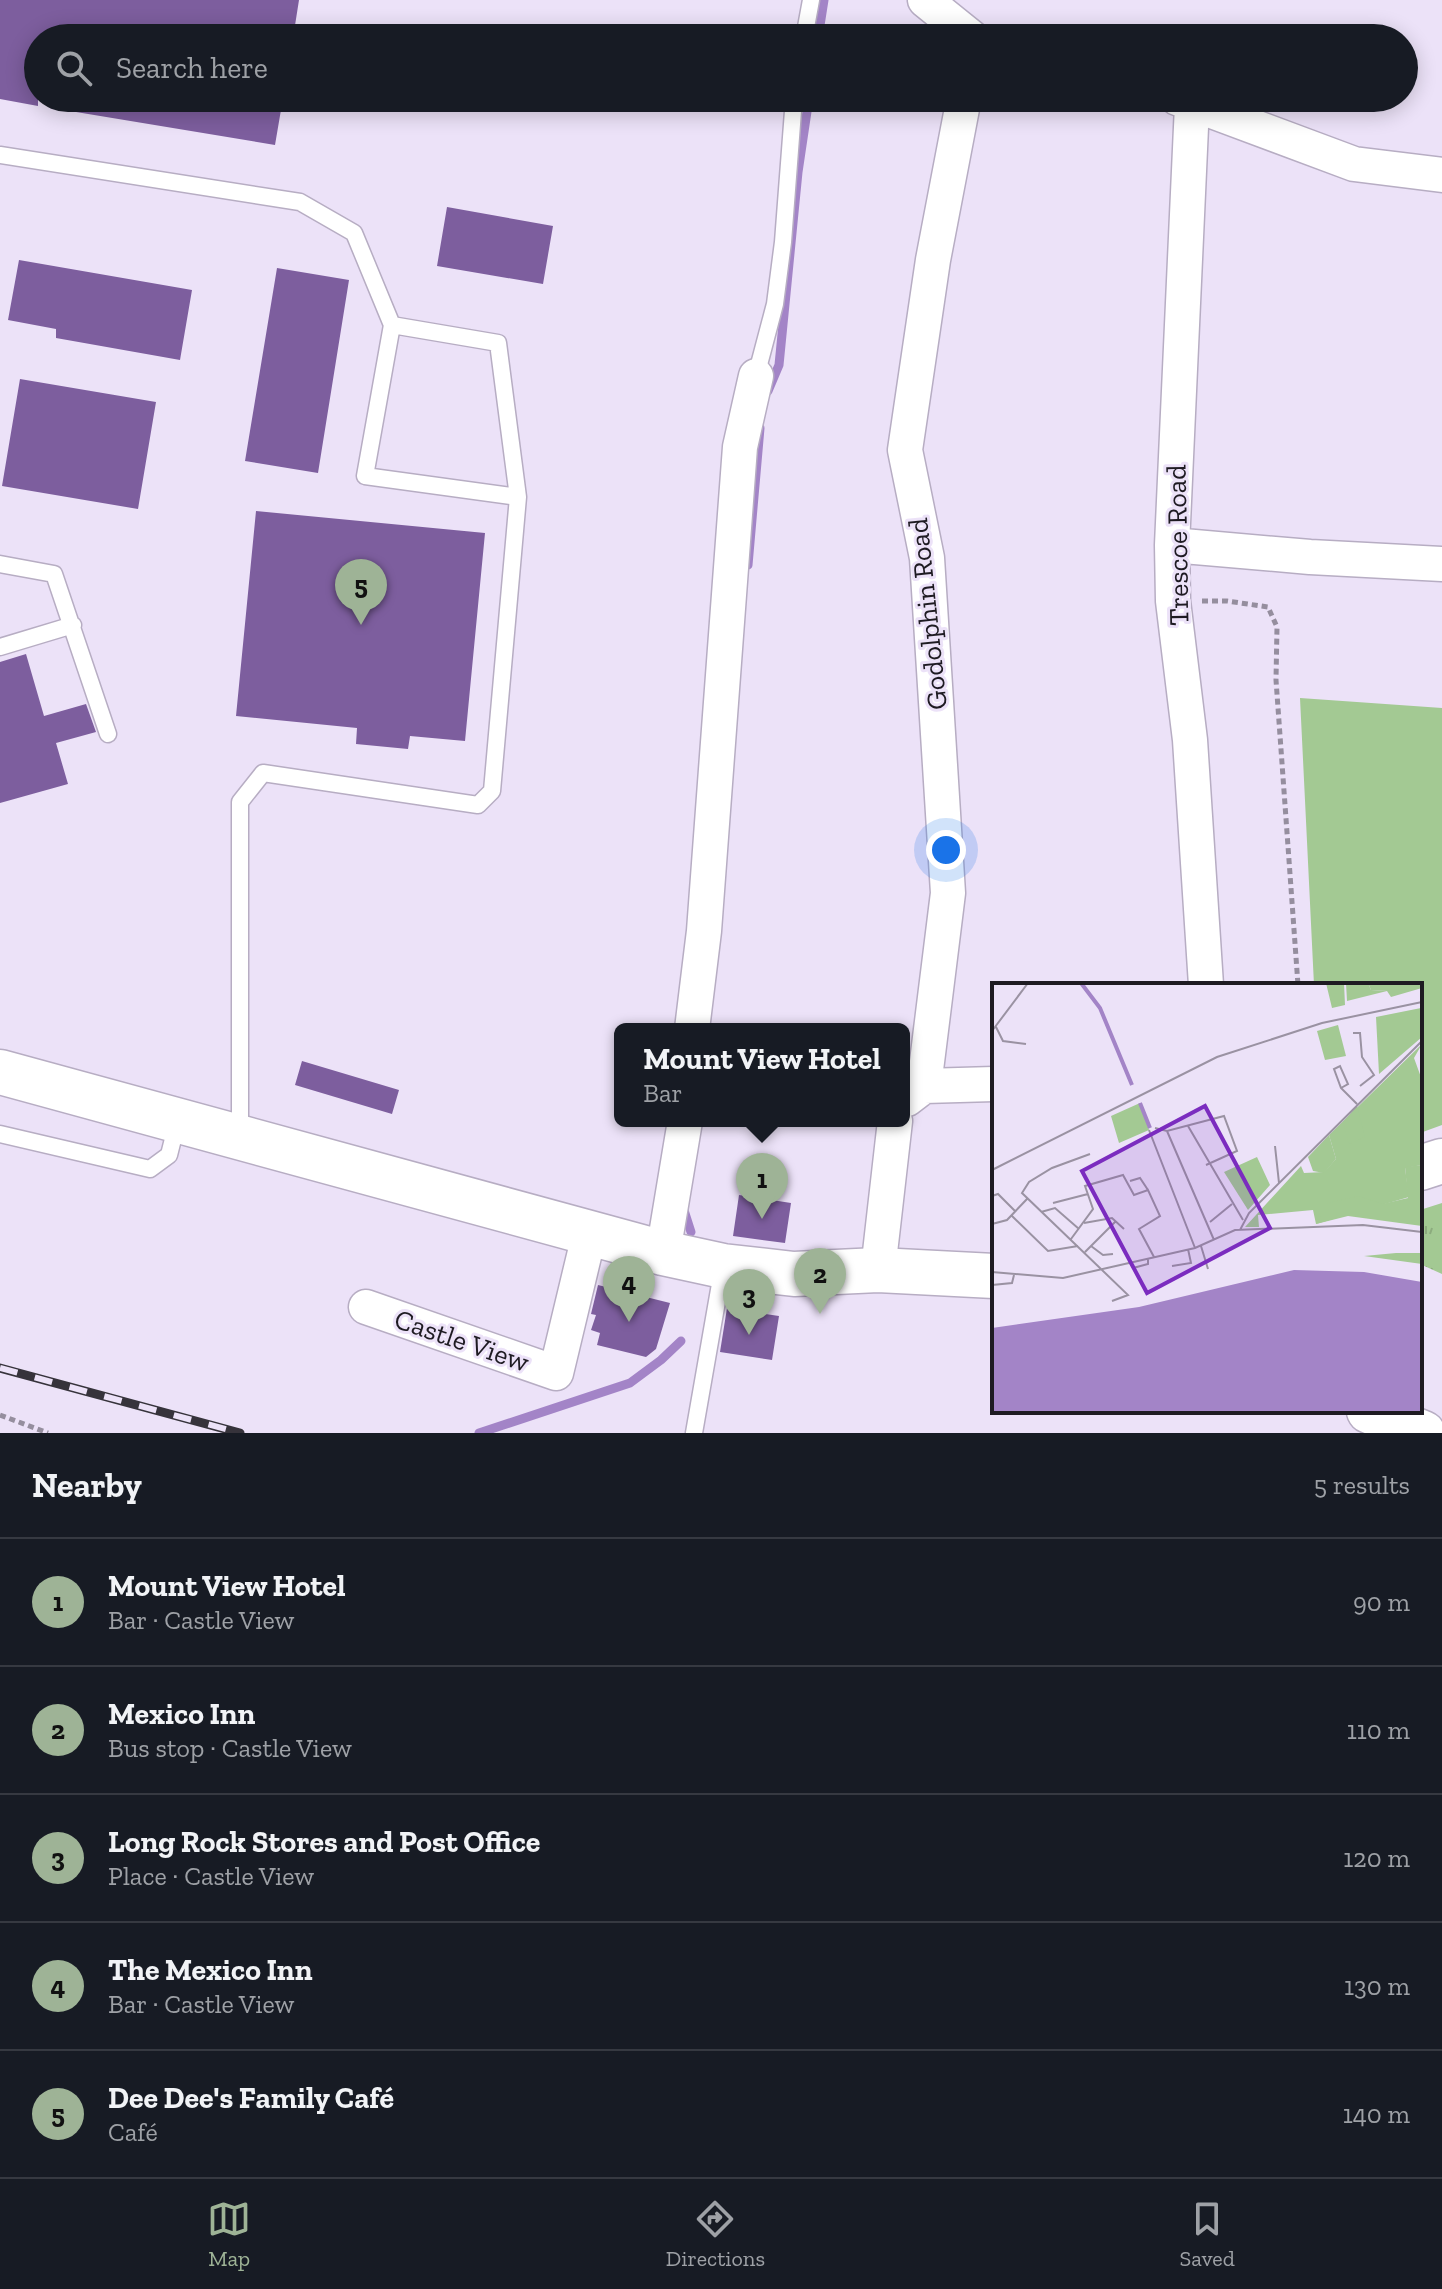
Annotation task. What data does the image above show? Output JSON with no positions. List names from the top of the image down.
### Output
{
  "streets": {
    "street": ["Trescoe Road", "Godolphin Road", "Castle View"]
  },
  "page": {
    "search": "Search here",
    "pins": [
      "5",
      "1",
      "2",
      "4",
      "3"
    ],
    "popup": ["Mount View Hotel", "Bar"],
    "heading": ["Nearby", "5 results"],
    "list": [
      {
        "mark": "1",
        "name": "Mount View Hotel",
        "note": "Bar · Castle View",
        "value": "90 m"
      },
      {
        "mark": "2",
        "name": "Mexico Inn",
        "note": "Bus stop · Castle View",
        "value": "110 m"
      },
      {
        "mark": "3",
        "name": "Long Rock Stores and Post Office",
        "note": "Place · Castle View",
        "value": "120 m"
      },
      {
        "mark": "4",
        "name": "The Mexico Inn",
        "note": "Bar · Castle View",
        "value": "130 m"
      },
      {
        "mark": "5",
        "name": "Dee Dee's Family Café",
        "note": "Café",
        "value": "140 m"
      }
    ],
    "nav": ["Map", "Directions", "Saved"]
  }
}
